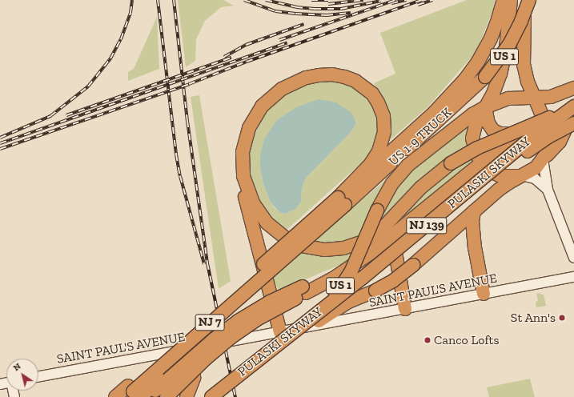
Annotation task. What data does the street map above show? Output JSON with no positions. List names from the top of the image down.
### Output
{
  "streets": {
    "highway": [
      "US 1",
      "US 1-9 TRUCK",
      "PULASKI SKYWAY",
      "NJ 139",
      "NJ 7"
    ],
    "street": ["SAINT PAUL'S AVENUE"]
  },
  "crossings": [
    ["US 1", "PULASKI SKYWAY"],
    ["US 1", "SAINT PAUL'S AVENUE"],
    ["PULASKI SKYWAY", "SAINT PAUL'S AVENUE"]
  ],
  "places": ["St Ann's", "Canco Lofts"],
  "north": "top left"
}
